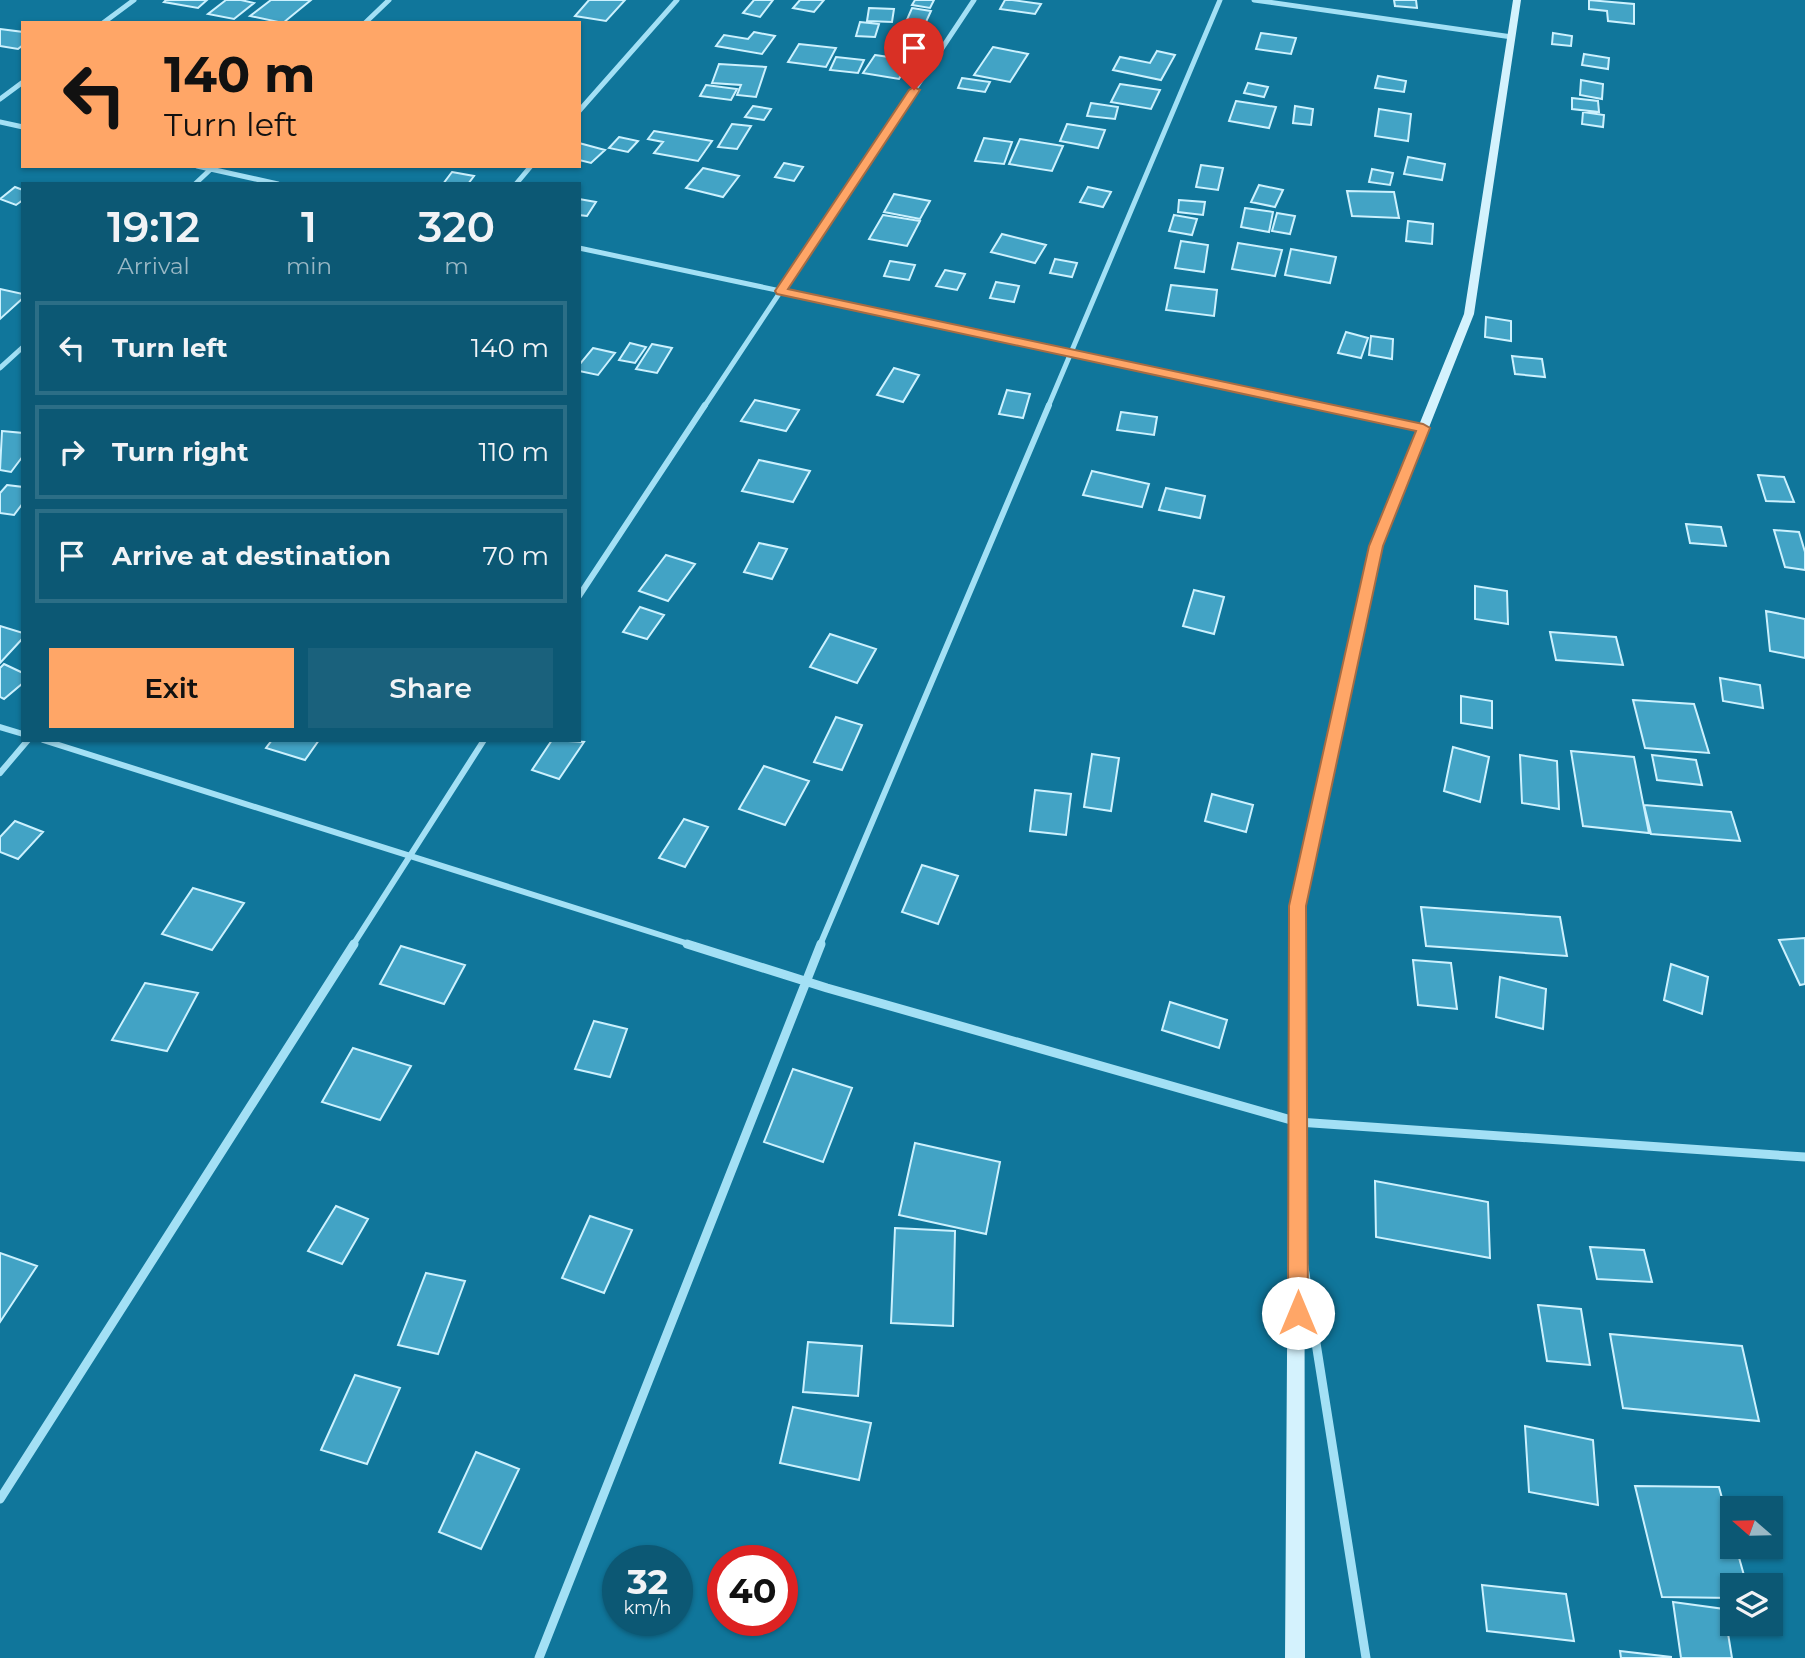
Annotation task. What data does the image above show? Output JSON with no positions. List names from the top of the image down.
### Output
{
  "north": "left",
  "page": {
    "turn": ["140 m", "Turn left"],
    "eta": [
      "19:12",
      "Arrival",
      "1",
      "min",
      "320",
      "m"
    ],
    "list": [
      {
        "name": "Turn left",
        "value": "140 m"
      },
      {
        "name": "Turn right",
        "value": "110 m"
      },
      {
        "name": "Arrive at destination",
        "value": "70 m"
      }
    ],
    "buttons": ["Exit", "Share"],
    "speed": "32 km/h",
    "limit": "40"
  }
}
